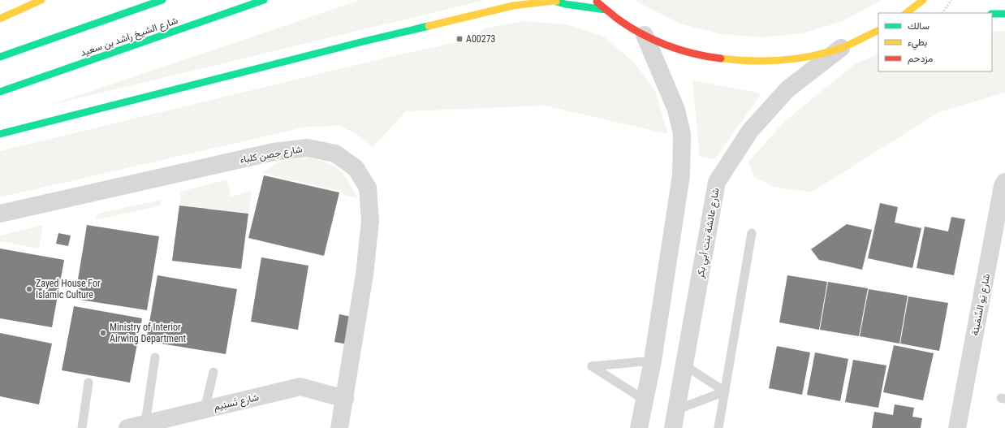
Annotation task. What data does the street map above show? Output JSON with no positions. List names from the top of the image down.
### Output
{
  "streets": {
    "main road": ["شارع الشيخ راشد بن سعيد"],
    "street": [
      "شارع حِصن كلباء",
      "شارع عائشة بنت أبي بكر",
      "شارع يَو السِّمَينة",
      "شارع تَسنِيم"
    ]
  },
  "crossings": [
    ["شارع حِصن كلباء", "شارع تَسنِيم"]
  ],
  "places": {
    "transit": ["A00273"],
    "other": ["Zayed House For Islamic Culture", "Ministry of Interior Airwing Department"]
  },
  "legend": ["سالك", "بطيء", "مزدحم"]
}
